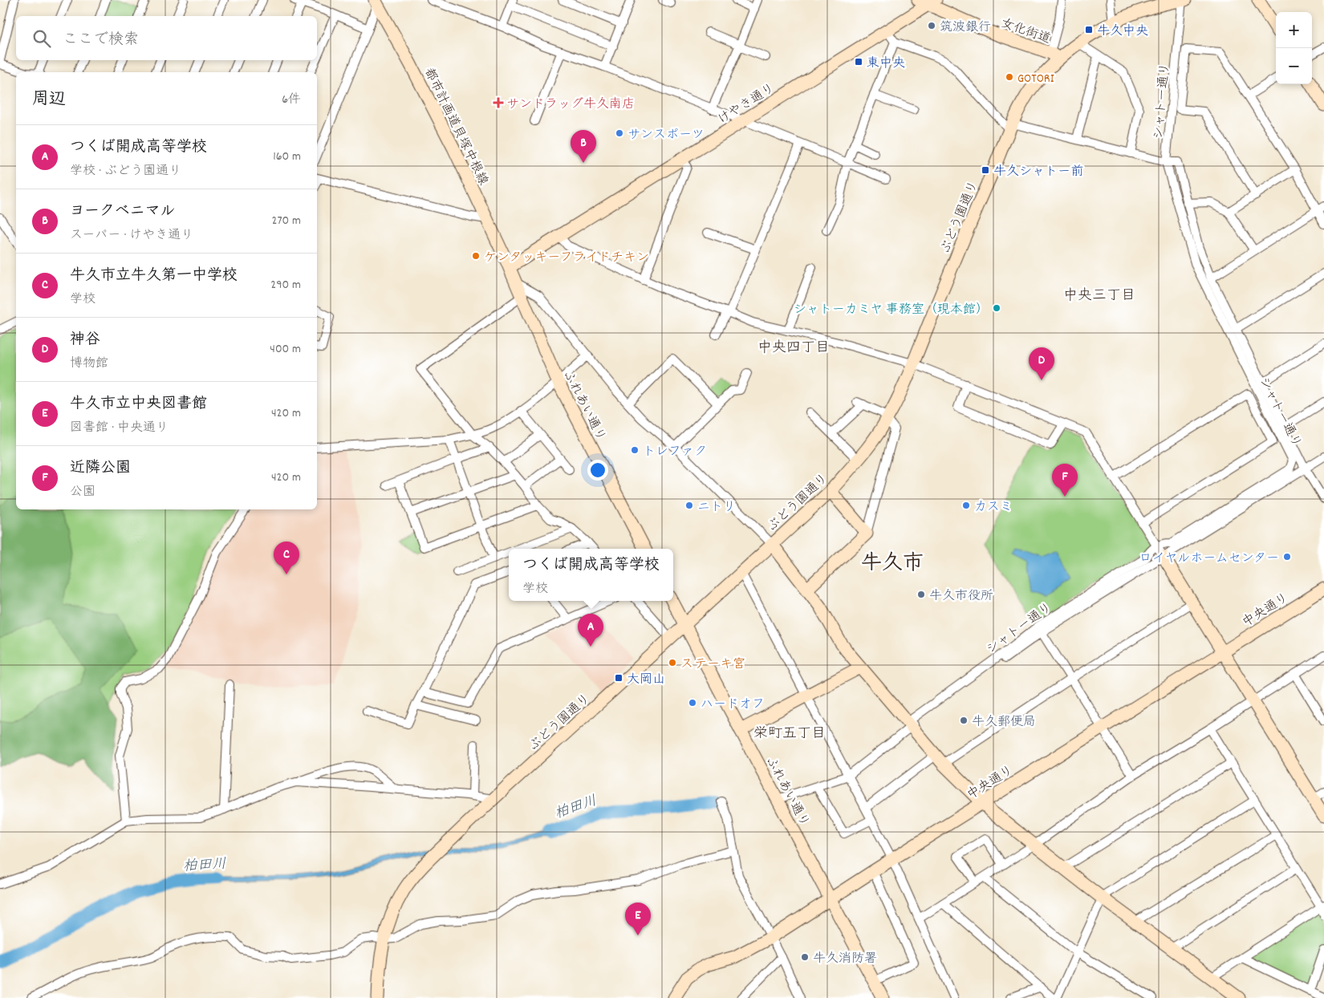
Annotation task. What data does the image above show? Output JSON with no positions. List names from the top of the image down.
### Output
{
  "streets": {
    "street": [
      "女化街道",
      "シャトー通り",
      "けやき通り",
      "都市計画道貝塚中根線",
      "ぶどう園通り",
      "ふれあい通り",
      "中央通り"
    ]
  },
  "crossings": [
    ["女化街道", "けやき通り"],
    ["女化街道", "ぶどう園通り"],
    ["シャトー通り", "ぶどう園通り"],
    ["けやき通り", "都市計画道貝塚中根線"],
    ["けやき通り", "ふれあい通り"],
    ["都市計画道貝塚中根線", "ふれあい通り"],
    ["ぶどう園通り", "ふれあい通り"],
    ["ふれあい通り", "中央通り"]
  ],
  "districts": [
    "中央三丁目",
    "中央四丁目",
    "牛久市",
    "栄町五丁目"
  ],
  "water": ["柏田川"],
  "places": {
    "other": [
      "筑波銀行",
      "GOTORI",
      "サンスポーツ",
      "ケンタッキーフライドチキン",
      "シャトーカミヤ 事務室（現本館）",
      "トレファク",
      "ニトリ",
      "カスミ",
      "ロイヤルホームセンター",
      "牛久市役所",
      "ステーキ宮",
      "ハードオフ",
      "牛久郵便局",
      "牛久消防署"
    ],
    "transit": [
      "牛久中央",
      "東中央",
      "牛久シャトー前",
      "大岡山"
    ],
    "health": ["サンドラッグ牛久南店"]
  },
  "page": {
    "map_buttons": ["+", "−"],
    "search": "ここで検索",
    "heading": ["周辺", "6件"],
    "list": [
      {
        "mark": "A",
        "name": "つくば開成高等学校",
        "note": "学校 · ぶどう園通り",
        "value": "160 m"
      },
      {
        "mark": "B",
        "name": "ヨークベニマル",
        "note": "スーパー · けやき通り",
        "value": "270 m"
      },
      {
        "mark": "C",
        "name": "牛久市立牛久第一中学校",
        "note": "学校",
        "value": "290 m"
      },
      {
        "mark": "D",
        "name": "神谷",
        "note": "博物館",
        "value": "400 m"
      },
      {
        "mark": "E",
        "name": "牛久市立中央図書館",
        "note": "図書館 · 中央通り",
        "value": "420 m"
      },
      {
        "mark": "F",
        "name": "近隣公園",
        "note": "公園",
        "value": "420 m"
      }
    ],
    "pins": [
      "B",
      "D",
      "F",
      "C",
      "A",
      "E"
    ],
    "popup": ["つくば開成高等学校", "学校"]
  }
}
